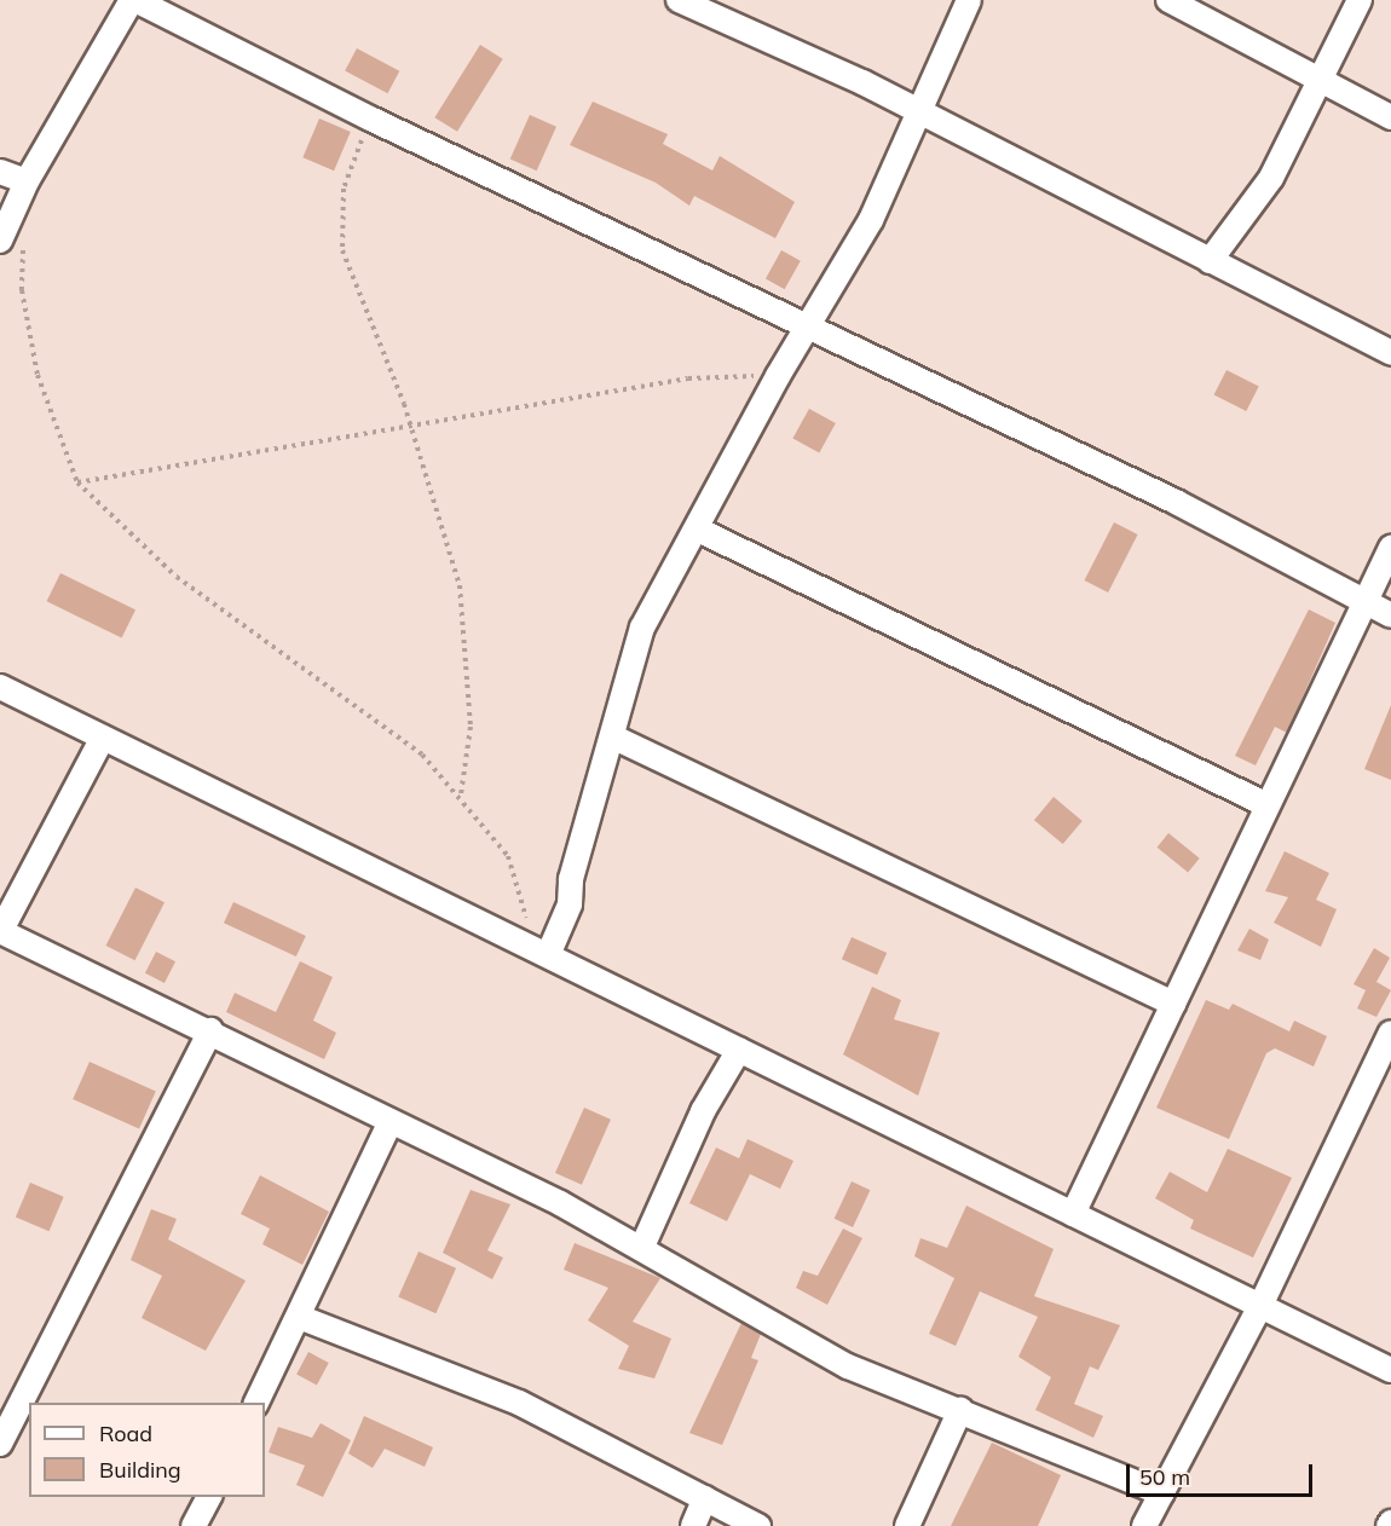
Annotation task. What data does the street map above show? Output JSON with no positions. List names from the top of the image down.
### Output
{
  "legend": ["Road", "Building"],
  "scale_bar": "50 m"
}
